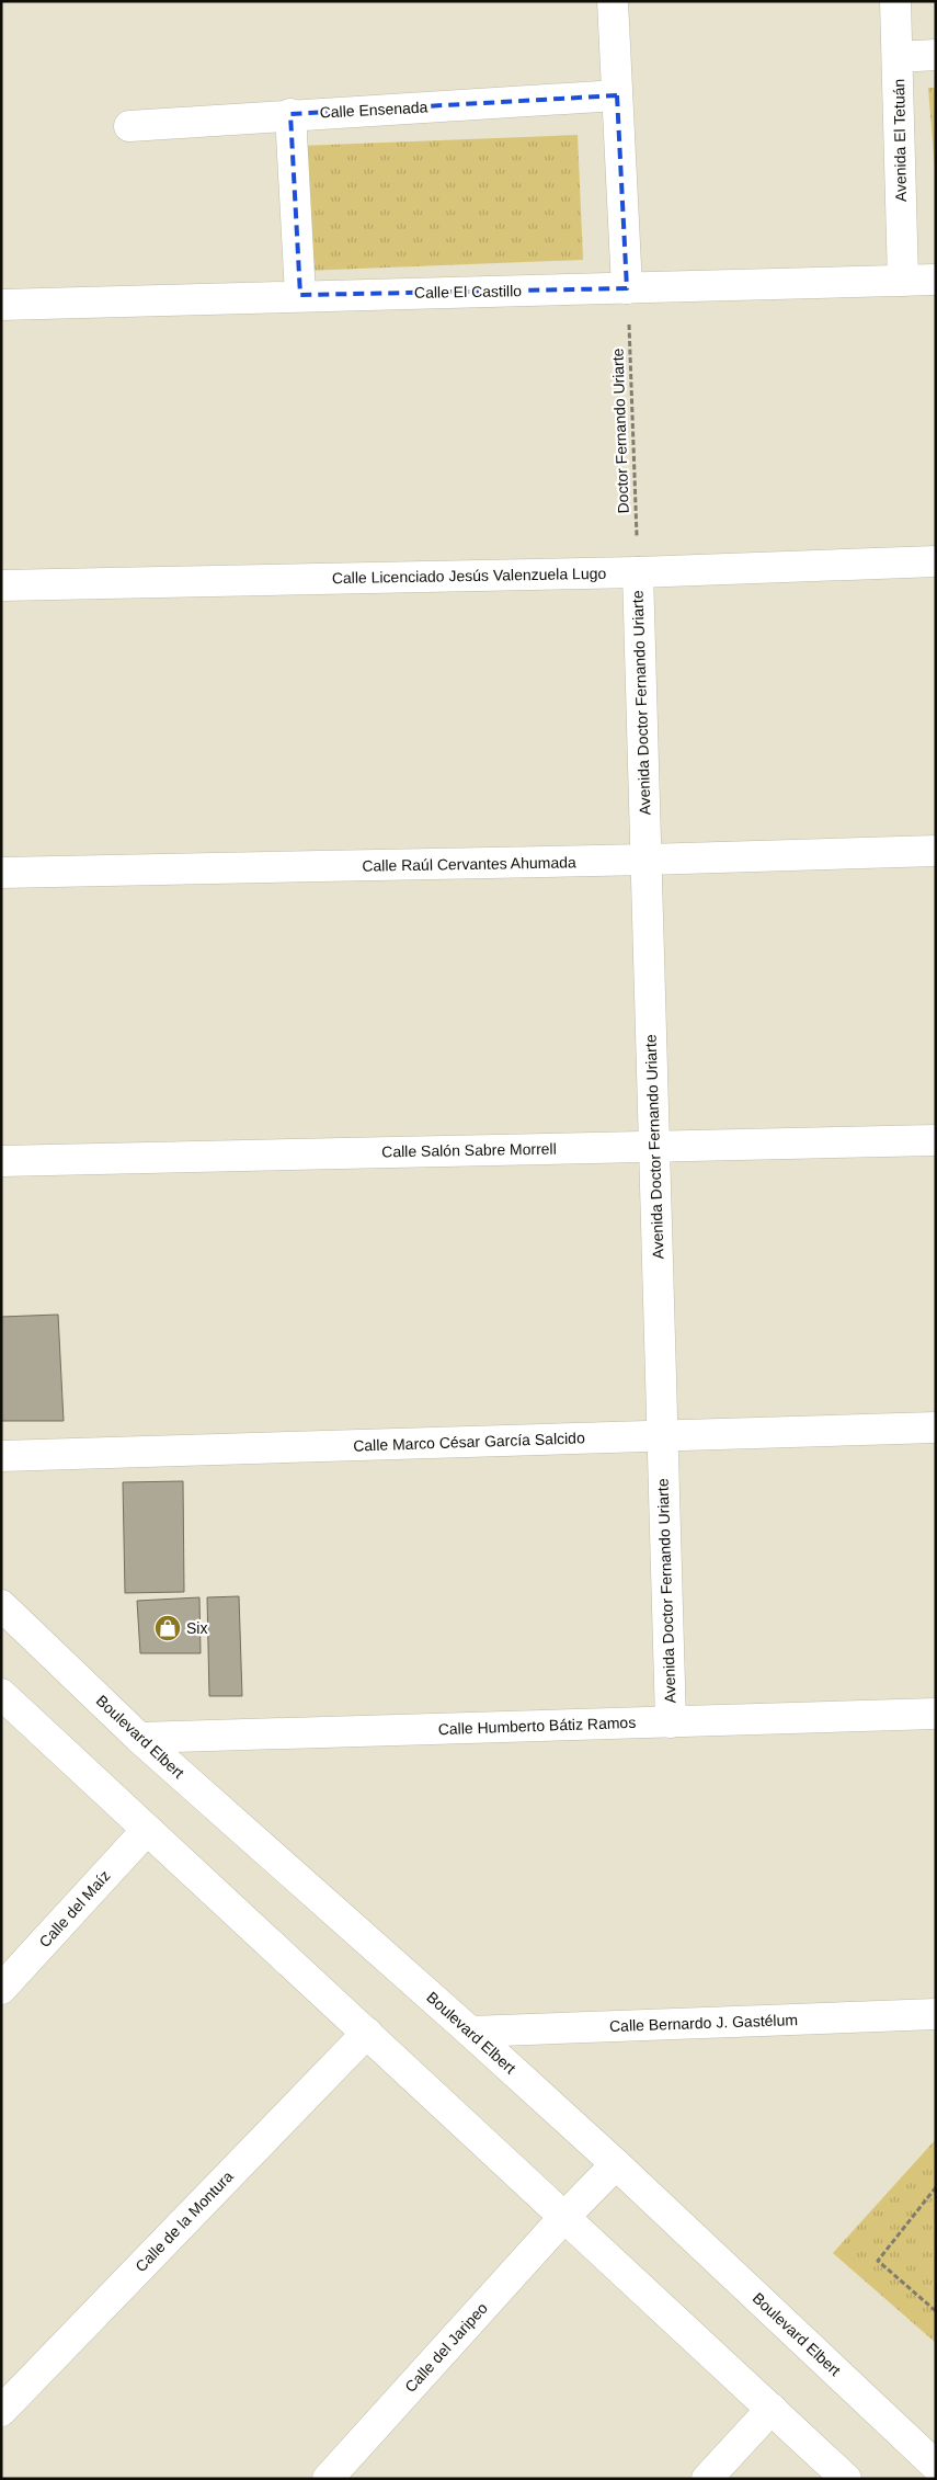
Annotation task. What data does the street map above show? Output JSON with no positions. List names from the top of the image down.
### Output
{
  "streets": {
    "street": [
      "Calle Ensenada",
      "Avenida El Tetuán",
      "Calle El Castillo",
      "Calle Licenciado Jesús Valenzuela Lugo",
      "Avenida Doctor Fernando Uriarte",
      "Calle Raúl Cervantes Ahumada",
      "Calle Salón Sabre Morrell",
      "Calle Marco César García Salcido",
      "Calle Humberto Bátiz Ramos",
      "Boulevard Elbert",
      "Calle del Maíz",
      "Calle Bernardo J. Gastélum",
      "Calle de la Montura",
      "Calle del Jaripeo"
    ],
    "path": ["Doctor Fernando Uriarte"]
  },
  "crossings": [
    ["Avenida El Tetuán", "Calle El Castillo"],
    ["Calle El Castillo", "Doctor Fernando Uriarte"],
    ["Doctor Fernando Uriarte", "Calle Licenciado Jesús Valenzuela Lugo"],
    ["Doctor Fernando Uriarte", "Avenida Doctor Fernando Uriarte"],
    ["Calle Licenciado Jesús Valenzuela Lugo", "Avenida Doctor Fernando Uriarte"],
    ["Avenida Doctor Fernando Uriarte", "Calle Raúl Cervantes Ahumada"],
    ["Avenida Doctor Fernando Uriarte", "Calle Salón Sabre Morrell"],
    ["Avenida Doctor Fernando Uriarte", "Calle Marco César García Salcido"],
    ["Avenida Doctor Fernando Uriarte", "Calle Humberto Bátiz Ramos"],
    ["Calle Humberto Bátiz Ramos", "Boulevard Elbert"],
    ["Boulevard Elbert", "Calle Bernardo J. Gastélum"],
    ["Boulevard Elbert", "Calle del Jaripeo"]
  ],
  "places": {
    "shop": ["Six"]
  }
}
